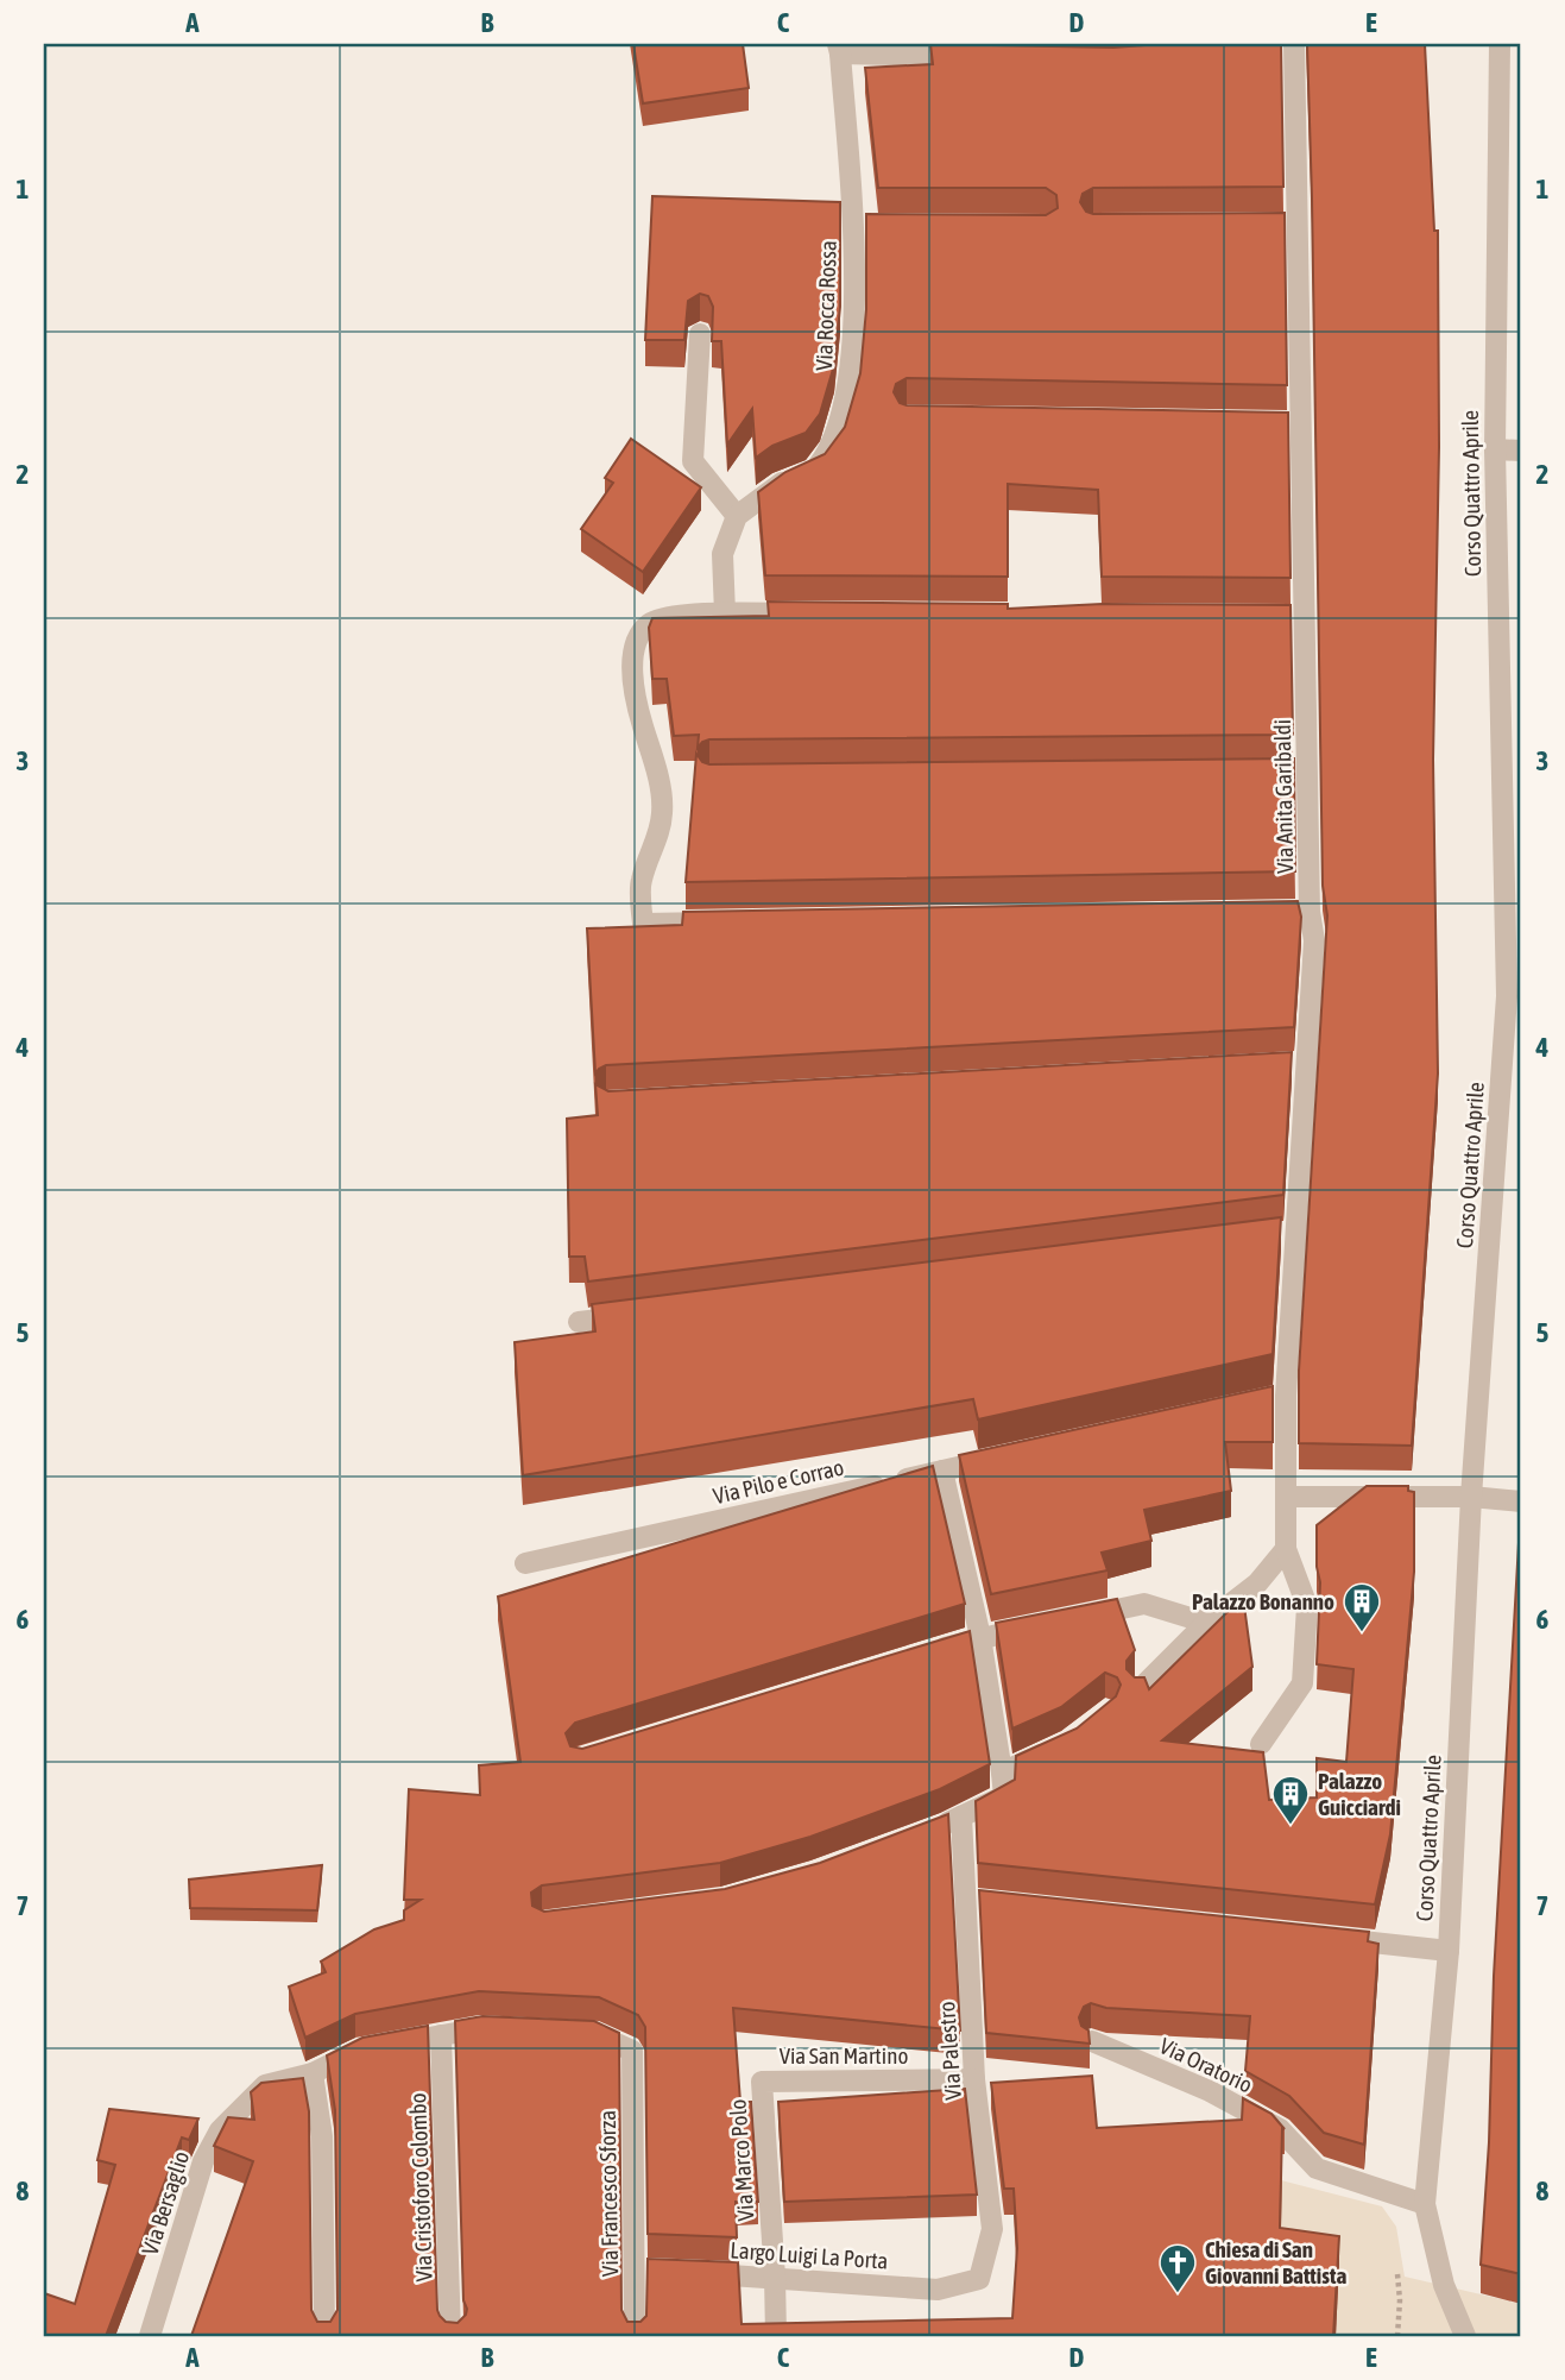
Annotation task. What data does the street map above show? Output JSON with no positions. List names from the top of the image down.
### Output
{
  "streets": {
    "street": [
      "Via Rocca Rossa",
      "Corso Quattro Aprile",
      "Via Anita Garibaldi",
      "Via Pilo e Corrao",
      "Via Palestro",
      "Via San Martino",
      "Via Oratorio",
      "Via Marco Polo",
      "Via Cristoforo Colombo",
      "Via Francesco Sforza",
      "Via Bersaglio",
      "Largo Luigi La Porta"
    ]
  },
  "crossings": [
    ["Corso Quattro Aprile", "Via Oratorio"],
    ["Via Palestro", "Via San Martino"],
    ["Via Palestro", "Largo Luigi La Porta"],
    ["Via San Martino", "Via Marco Polo"],
    ["Via Marco Polo", "Largo Luigi La Porta"],
    ["Via Cristoforo Colombo", "Via Bersaglio"]
  ],
  "places": {
    "building": ["Palazzo Bonanno", "Palazzo Guicciardi"],
    "church": ["Chiesa di San Giovanni Battista"]
  },
  "grid": {
    "columns": [
      "A",
      "B",
      "C",
      "D",
      "E"
    ],
    "rows": [
      "1",
      "2",
      "3",
      "4",
      "5",
      "6",
      "7",
      "8"
    ]
  }
}
